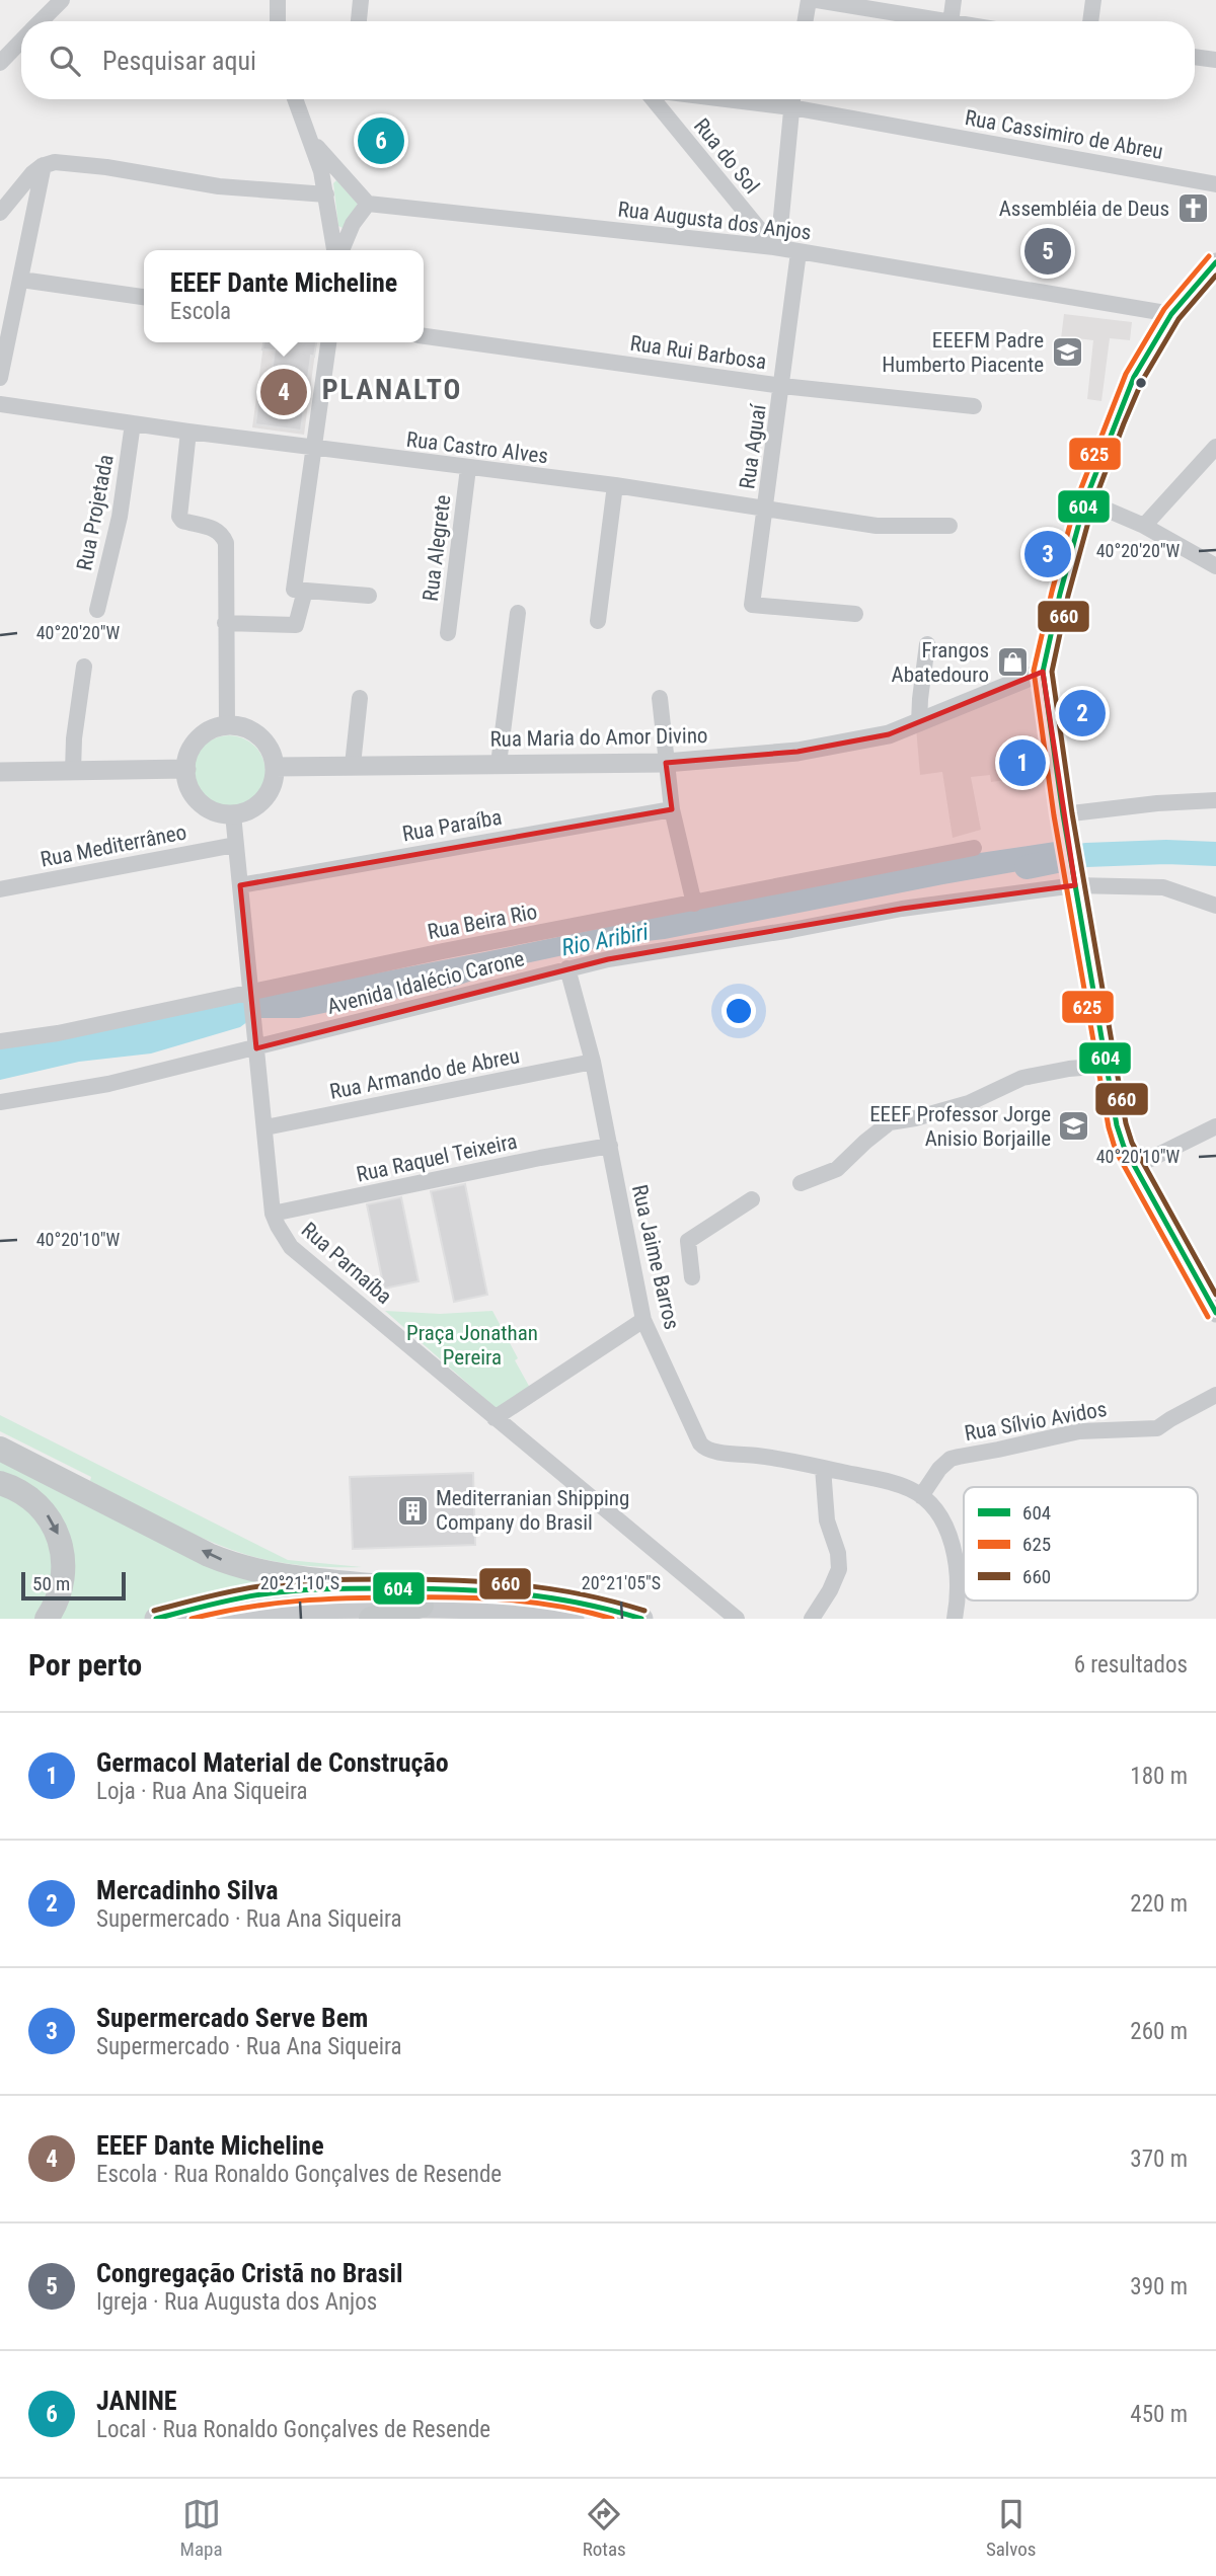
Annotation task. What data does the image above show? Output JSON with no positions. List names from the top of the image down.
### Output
{
  "streets": {
    "street": [
      "Rua Cassimiro de Abreu",
      "Rua do Sol",
      "Rua Augusta dos Anjos",
      "Rua Rui Barbosa",
      "Rua Aguaí",
      "Rua Castro Alves",
      "Rua Projetada",
      "Rua Alegrete",
      "Rua Maria do Amor Divino",
      "Rua Paraíba",
      "Rua Mediterrâneo",
      "Rua Beira Rio",
      "Avenida Idalécio Carone",
      "Rua Armando de Abreu",
      "Rua Raquel Teixeira",
      "Rua Jaime Barros",
      "Rua Parnaíba",
      "Rua Sílvio Avidos"
    ]
  },
  "crossings": [
    ["Rua do Sol", "Rua Augusta dos Anjos"],
    ["Rua Augusta dos Anjos", "Rua Aguaí"],
    ["Rua Rui Barbosa", "Rua Aguaí"],
    ["Rua Aguaí", "Rua Castro Alves"],
    ["Rua Castro Alves", "Rua Projetada"],
    ["Rua Castro Alves", "Rua Alegrete"],
    ["Rua Beira Rio", "Rua Parnaíba"],
    ["Avenida Idalécio Carone", "Rua Jaime Barros"],
    ["Avenida Idalécio Carone", "Rua Parnaíba"],
    ["Rua Armando de Abreu", "Rua Jaime Barros"],
    ["Rua Armando de Abreu", "Rua Parnaíba"],
    ["Rua Raquel Teixeira", "Rua Jaime Barros"],
    ["Rua Raquel Teixeira", "Rua Parnaíba"],
    ["Rua Jaime Barros", "Rua Sílvio Avidos"]
  ],
  "districts": ["PLANALTO"],
  "water": ["Rio Aribiri"],
  "parks": ["Praça Jonathan Pereira"],
  "places": {
    "church": ["Assembléia de Deus"],
    "school or university": ["EEEFM Padre Humberto Piacente", "EEEF Professor Jorge Anisio Borjaille"],
    "shop": ["Frangos Abatedouro"],
    "building": ["Mediterranian Shipping Company do Brasil"]
  },
  "lines": ["transit line 625", "transit line 604", "transit line 660"],
  "legend": ["604", "625", "660"],
  "scale_bar": "50 m",
  "page": {
    "search": "Pesquisar aqui",
    "pins": [
      "6",
      "5",
      "4",
      "3",
      "2",
      "1"
    ],
    "popup": ["EEEF Dante Micheline", "Escola"],
    "scale": "50 m",
    "heading": ["Por perto", "6 resultados"],
    "list": [
      {
        "mark": "1",
        "name": "Germacol Material de Construção",
        "note": "Loja · Rua Ana Siqueira",
        "value": "180 m"
      },
      {
        "mark": "2",
        "name": "Mercadinho Silva",
        "note": "Supermercado · Rua Ana Siqueira",
        "value": "220 m"
      },
      {
        "mark": "3",
        "name": "Supermercado Serve Bem",
        "note": "Supermercado · Rua Ana Siqueira",
        "value": "260 m"
      },
      {
        "mark": "4",
        "name": "EEEF Dante Micheline",
        "note": "Escola · Rua Ronaldo Gonçalves de Resende",
        "value": "370 m"
      },
      {
        "mark": "5",
        "name": "Congregação Cristã no Brasil",
        "note": "Igreja · Rua Augusta dos Anjos",
        "value": "390 m"
      },
      {
        "mark": "6",
        "name": "JANINE",
        "note": "Local · Rua Ronaldo Gonçalves de Resende",
        "value": "450 m"
      }
    ],
    "nav": ["Mapa", "Rotas", "Salvos"]
  },
  "coordinates": [
    "40°20'20\"W",
    "40°20'10\"W",
    "20°21'10\"S",
    "20°21'05\"S"
  ]
}
